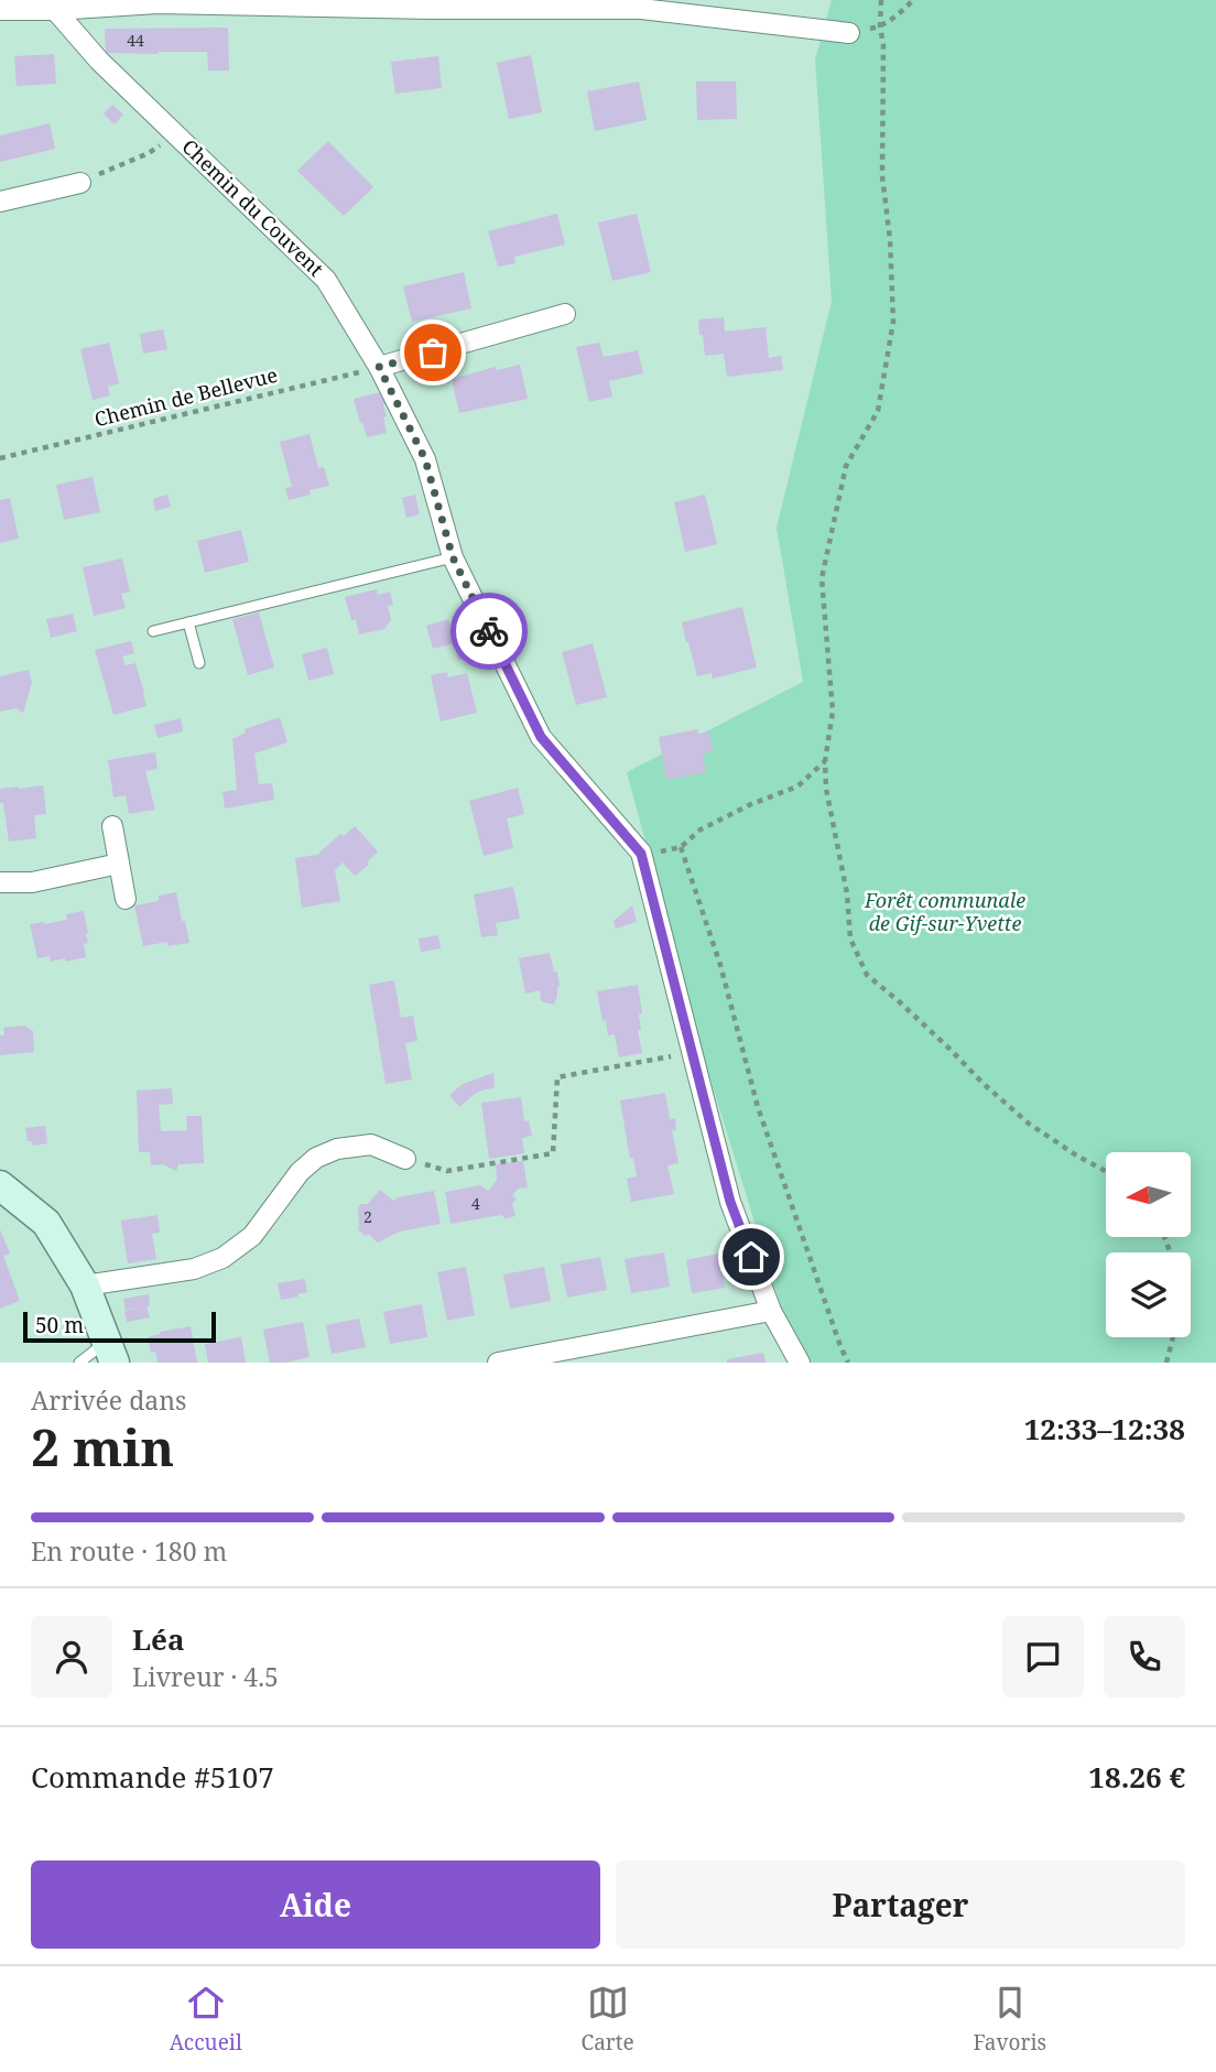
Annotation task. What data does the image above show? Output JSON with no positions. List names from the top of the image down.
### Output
{
  "streets": {
    "street": ["Chemin du Couvent"],
    "path": ["Chemin de Bellevue"]
  },
  "crossings": [
    ["Chemin du Couvent", "Chemin de Bellevue"]
  ],
  "parks": ["Forêt communale de Gif-sur-Yvette"],
  "house_numbers": ["44", "4", "2"],
  "scale_bar": "50 m",
  "north": "left",
  "page": {
    "scale": "50 m",
    "heading": ["2 min", "Arrivée dans", "12:33–12:38"],
    "panel": [
      "Léa",
      "Livreur · 4.5",
      "Commande #5107",
      "18.26 €"
    ],
    "bar": "En route · 180 m",
    "buttons": ["Aide", "Partager"],
    "tabs": ["Accueil", "Carte", "Favoris"]
  }
}
